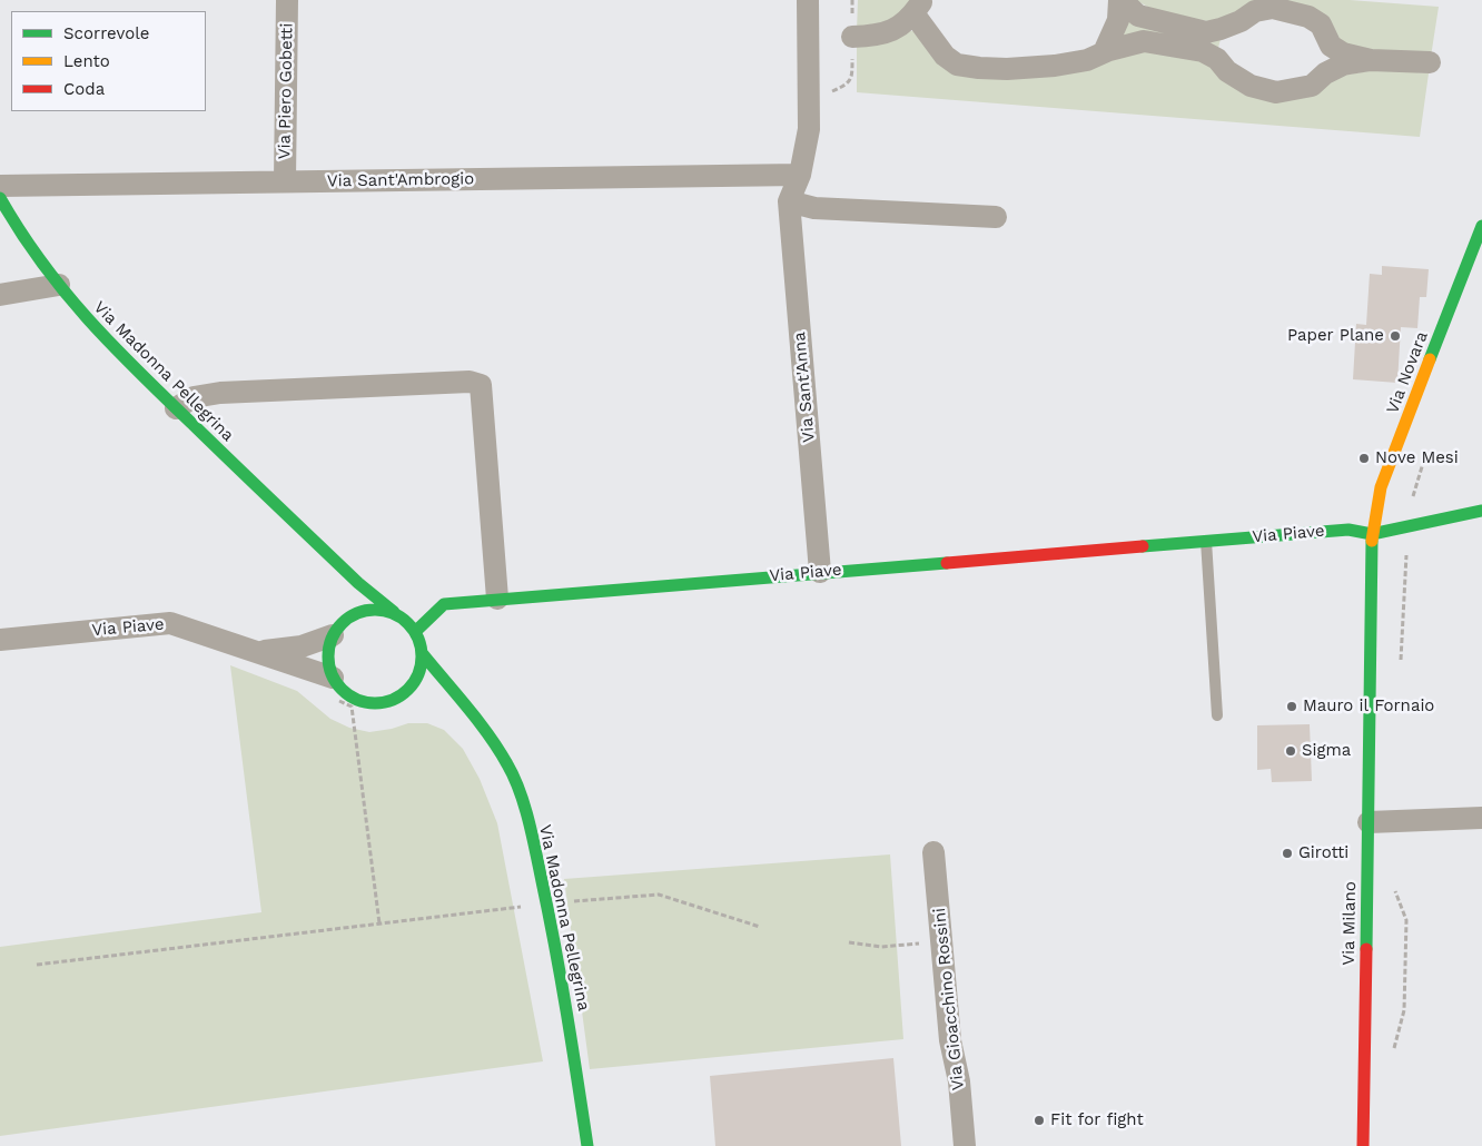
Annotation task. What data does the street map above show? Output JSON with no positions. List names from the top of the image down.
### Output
{
  "streets": {
    "street": [
      "Via Piero Gobetti",
      "Via Sant'Ambrogio",
      "Via Madonna Pellegrina",
      "Via Novara",
      "Via Sant'Anna",
      "Via Piave",
      "Via Milano",
      "Via Gioacchino Rossini"
    ]
  },
  "crossings": [
    ["Via Piero Gobetti", "Via Sant'Ambrogio"],
    ["Via Sant'Ambrogio", "Via Sant'Anna"],
    ["Via Madonna Pellegrina", "Via Piave"],
    ["Via Novara", "Via Piave"],
    ["Via Novara", "Via Milano"],
    ["Via Sant'Anna", "Via Piave"],
    ["Via Piave", "Via Milano"]
  ],
  "places": [
    "Paper Plane",
    "Nove Mesi",
    "Mauro il Fornaio",
    "Sigma",
    "Girotti",
    "Fit for fight"
  ],
  "legend": ["Scorrevole", "Lento", "Coda"]
}
